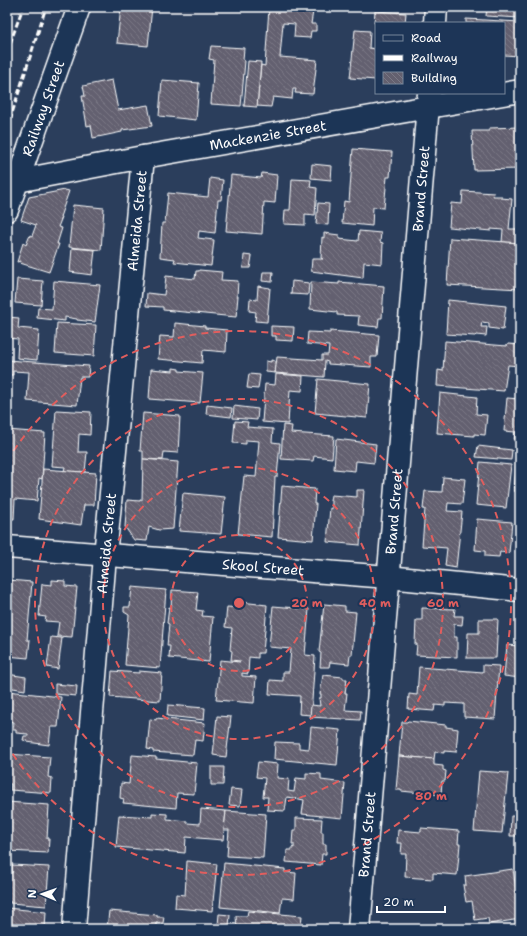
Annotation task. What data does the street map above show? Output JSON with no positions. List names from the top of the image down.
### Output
{
  "streets": {
    "street": [
      "Railway Street",
      "Mackenzie Street",
      "Brand Street",
      "Almeida Street",
      "Skool Street"
    ]
  },
  "crossings": [
    ["Railway Street", "Mackenzie Street"],
    ["Mackenzie Street", "Brand Street"],
    ["Mackenzie Street", "Almeida Street"],
    ["Brand Street", "Skool Street"],
    ["Almeida Street", "Skool Street"]
  ],
  "legend": ["Road", "Railway", "Building"],
  "scale_bar": "20 m",
  "north": "left",
  "rings": [
    "20 m",
    "40 m",
    "60 m",
    "80 m"
  ]
}
